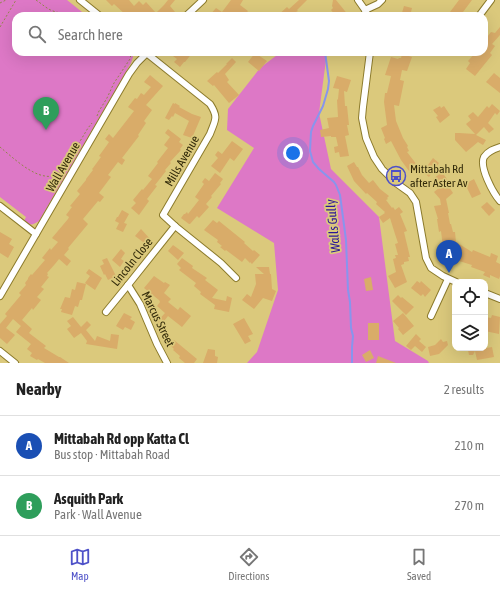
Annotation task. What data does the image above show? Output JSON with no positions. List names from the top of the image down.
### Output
{
  "streets": {
    "street": [
      "Mills Avenue",
      "Wall Avenue",
      "Lincoln Close",
      "Marcus Street"
    ]
  },
  "crossings": [
    ["Mills Avenue", "Lincoln Close"],
    ["Lincoln Close", "Marcus Street"]
  ],
  "water": ["Walls Gully"],
  "places": {
    "bus stop": ["Mittabah Rd after Aster Av"]
  },
  "page": {
    "search": "Search here",
    "pins": ["B", "A"],
    "heading": ["Nearby", "2 results"],
    "list": [
      {
        "mark": "A",
        "name": "Mittabah Rd opp Katta Cl",
        "note": "Bus stop · Mittabah Road",
        "value": "210 m"
      },
      {
        "mark": "B",
        "name": "Asquith Park",
        "note": "Park · Wall Avenue",
        "value": "270 m"
      }
    ],
    "nav": ["Map", "Directions", "Saved"]
  }
}
